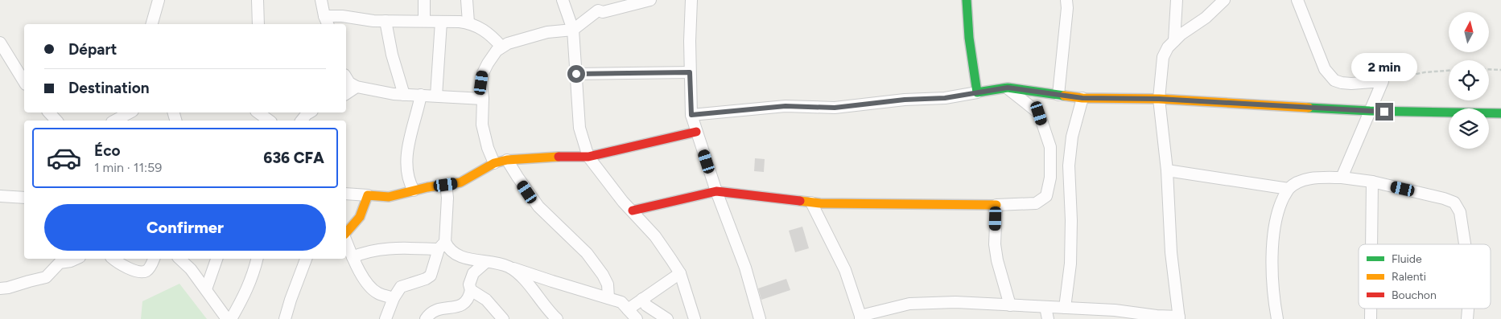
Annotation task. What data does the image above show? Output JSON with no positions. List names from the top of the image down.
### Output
{
  "legend": ["Fluide", "Ralenti", "Bouchon"],
  "north": "top",
  "page": {
    "banner": ["Départ", "Destination"],
    "bubble": "2 min",
    "list": [
      {
        "name": "Éco",
        "note": "1 min · 11:59",
        "value": "636 CFA"
      }
    ],
    "buttons": "Confirmer"
  }
}
